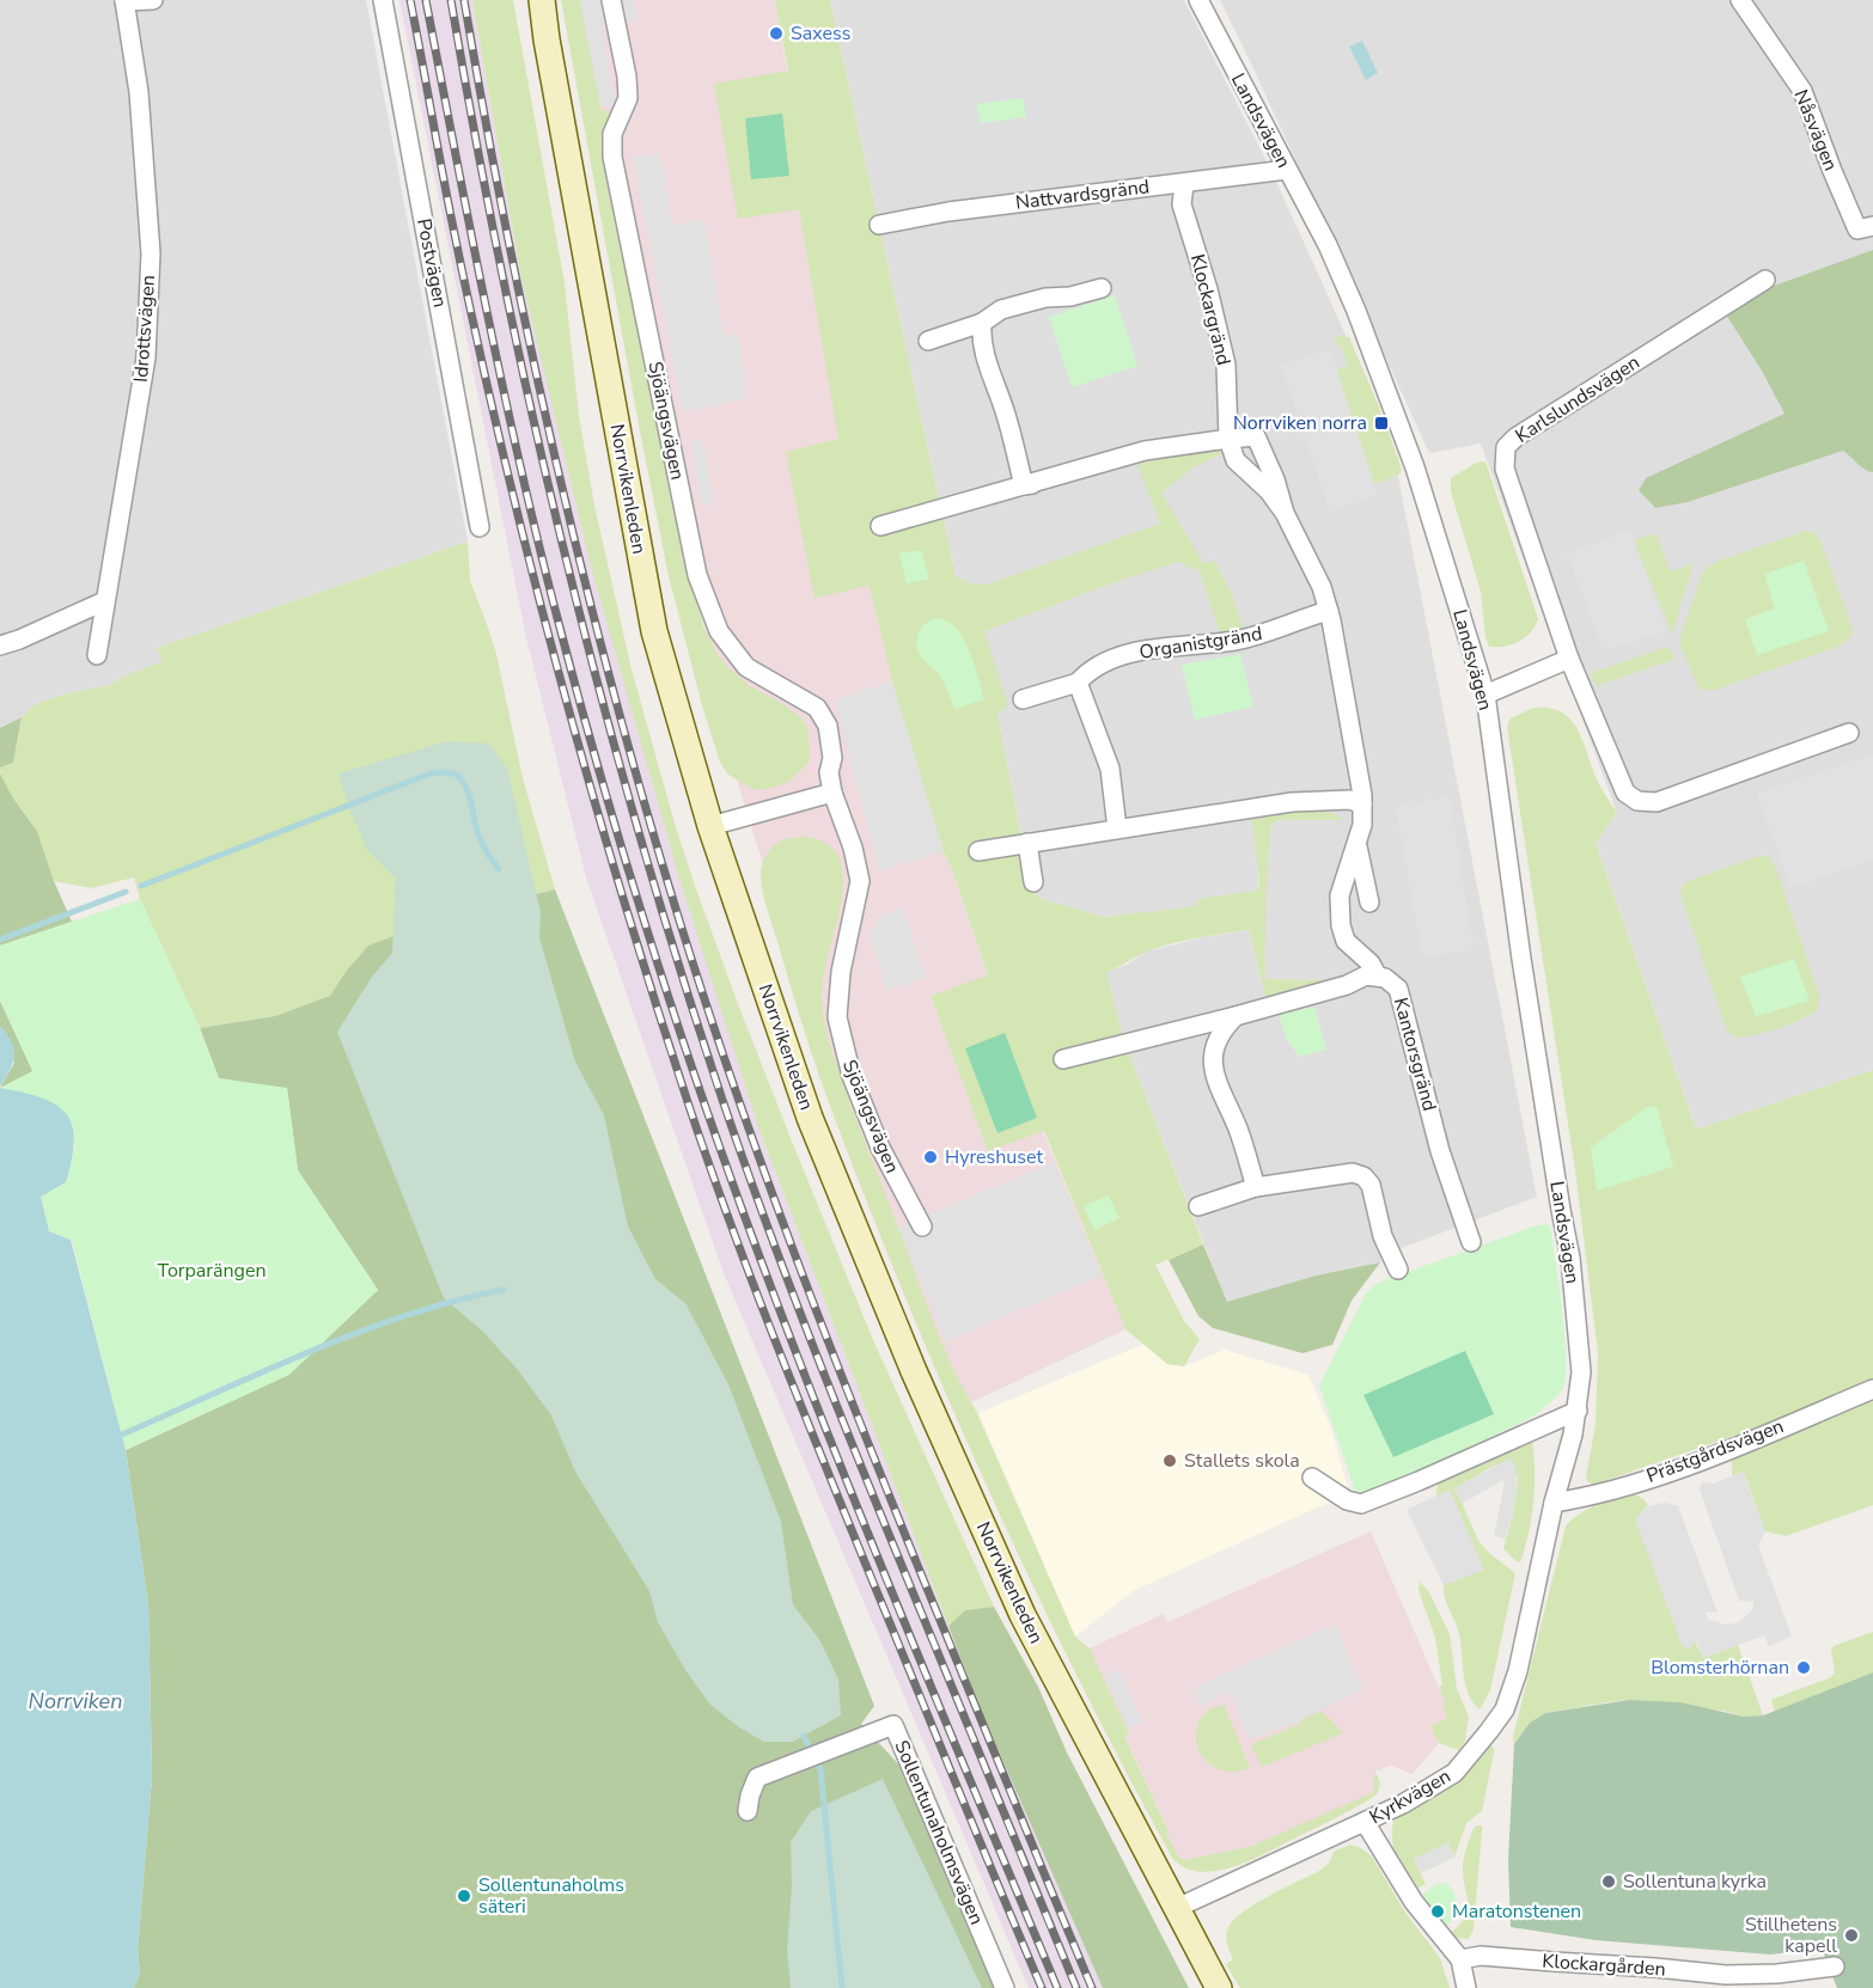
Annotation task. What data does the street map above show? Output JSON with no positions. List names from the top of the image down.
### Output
{
  "streets": {
    "main road": ["Norrvikenleden"],
    "street": [
      "Landsvägen",
      "Nåsvägen",
      "Nattvardsgränd",
      "Postvägen",
      "Klockargränd",
      "Idrottsvägen",
      "Karlslundsvägen",
      "Sjöängsvägen",
      "Organistgränd",
      "Kantorsgränd",
      "Prästgårdsvägen",
      "Kyrkvägen",
      "Sollentunaholmsvägen",
      "Klockargården"
    ]
  },
  "crossings": [
    ["Landsvägen", "Nattvardsgränd"],
    ["Landsvägen", "Prästgårdsvägen"],
    ["Landsvägen", "Kyrkvägen"],
    ["Nattvardsgränd", "Klockargränd"],
    ["Norrvikenleden", "Kyrkvägen"],
    ["Prästgårdsvägen", "Kyrkvägen"]
  ],
  "water": ["Norrviken"],
  "parks": ["Torparängen"],
  "places": {
    "other": [
      "Saxess",
      "Hyreshuset",
      "Stallets skola",
      "Blomsterhörnan",
      "Sollentuna kyrka",
      "Sollentunaholms säteri",
      "Maratonstenen",
      "Stillhetens kapell"
    ],
    "transit": ["Norrviken norra"]
  }
}
